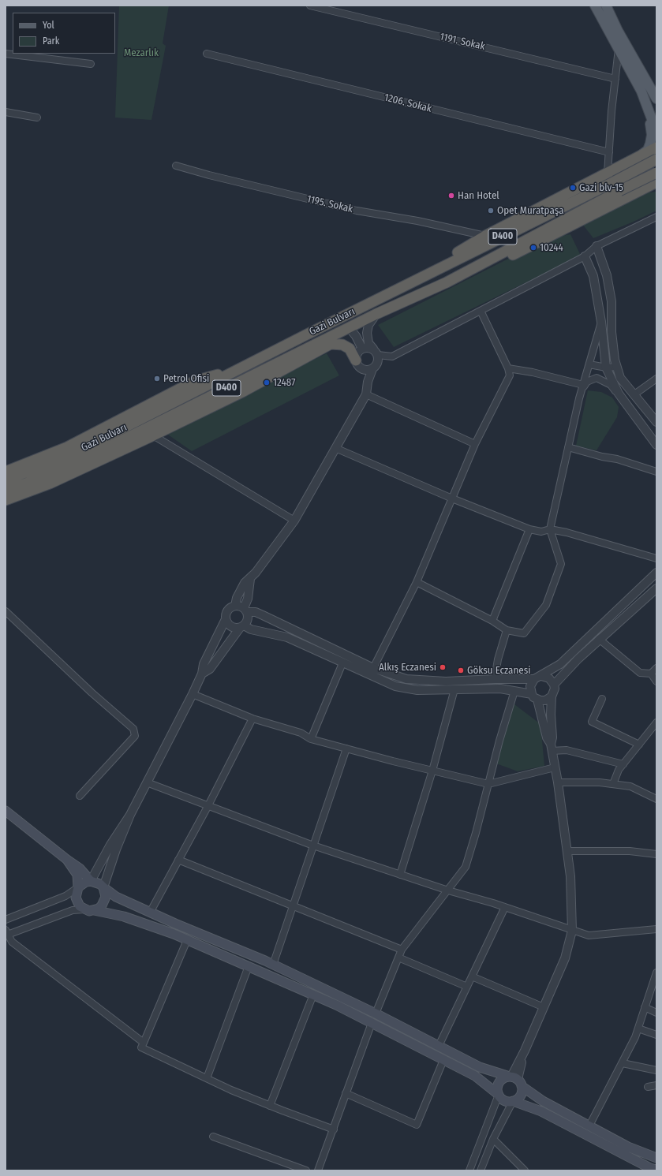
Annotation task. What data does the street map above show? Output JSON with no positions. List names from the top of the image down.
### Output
{
  "streets": {
    "highway": ["D400", "Gazi Bulvarı"],
    "street": ["1191. Sokak", "1206. Sokak", "1195. Sokak"]
  },
  "parks": ["Mezarlık"],
  "places": [
    "Gazi blv-15",
    "Han Hotel",
    "Opet Muratpaşa",
    "10244",
    "Petrol Ofisi",
    "12487",
    "Alkış Eczanesi",
    "Göksu Eczanesi"
  ],
  "legend": ["Yol", "Park"]
}
